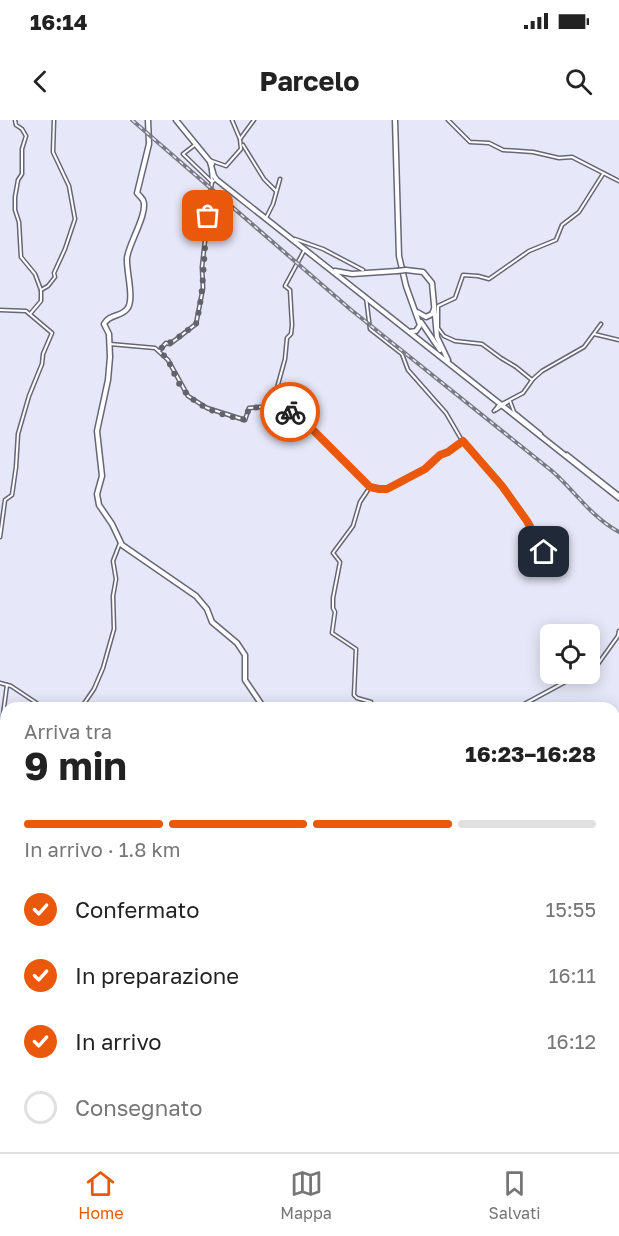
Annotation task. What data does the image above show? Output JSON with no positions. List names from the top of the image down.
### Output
{
  "page": {
    "status": "16:14",
    "header": "Parcelo",
    "heading": ["9 min", "Arriva tra", "16:23–16:28"],
    "bar": "In arrivo · 1.8 km",
    "list": [
      ["Confermato", "15:55"],
      ["In preparazione", "16:11"],
      ["In arrivo", "16:12"],
      "Consegnato"
    ],
    "tabs": ["Home", "Mappa", "Salvati"]
  }
}
